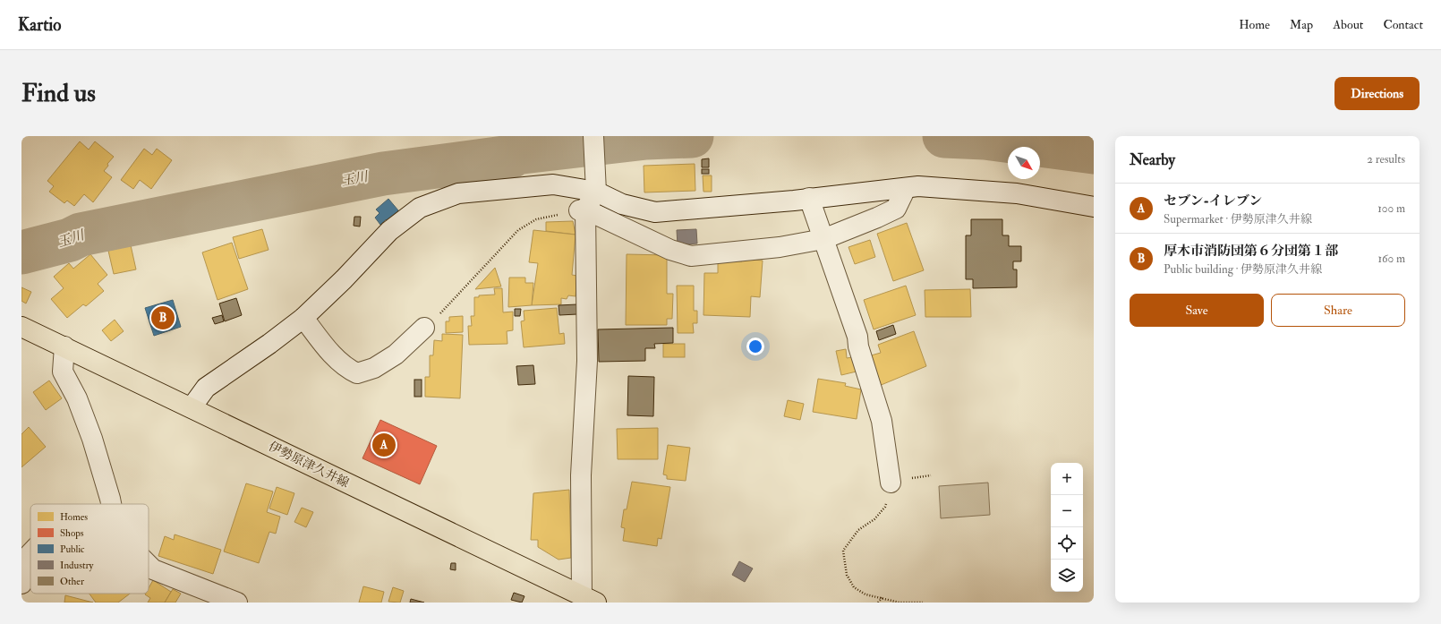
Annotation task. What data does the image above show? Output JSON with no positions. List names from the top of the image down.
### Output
{
  "streets": {
    "main road": ["伊勢原津久井線"]
  },
  "water": ["玉川"],
  "legend": [
    "Homes",
    "Shops",
    "Public",
    "Industry",
    "Other"
  ],
  "north": "bottom right",
  "page": {
    "header": "Kartio",
    "nav": [
      "Home",
      "Map",
      "About",
      "Contact"
    ],
    "buttons": [
      "Directions",
      ["Save", "Share"]
    ],
    "title": "Find us",
    "heading": ["Nearby", "2 results"],
    "list": [
      {
        "mark": "A",
        "name": "セブン-イレブン",
        "note": "Supermarket · 伊勢原津久井線",
        "value": "100 m"
      },
      {
        "mark": "B",
        "name": "厚木市消防団第６分団第１部",
        "note": "Public building · 伊勢原津久井線",
        "value": "160 m"
      }
    ],
    "pins": ["B", "A"],
    "map_buttons": ["+", "−"]
  }
}
